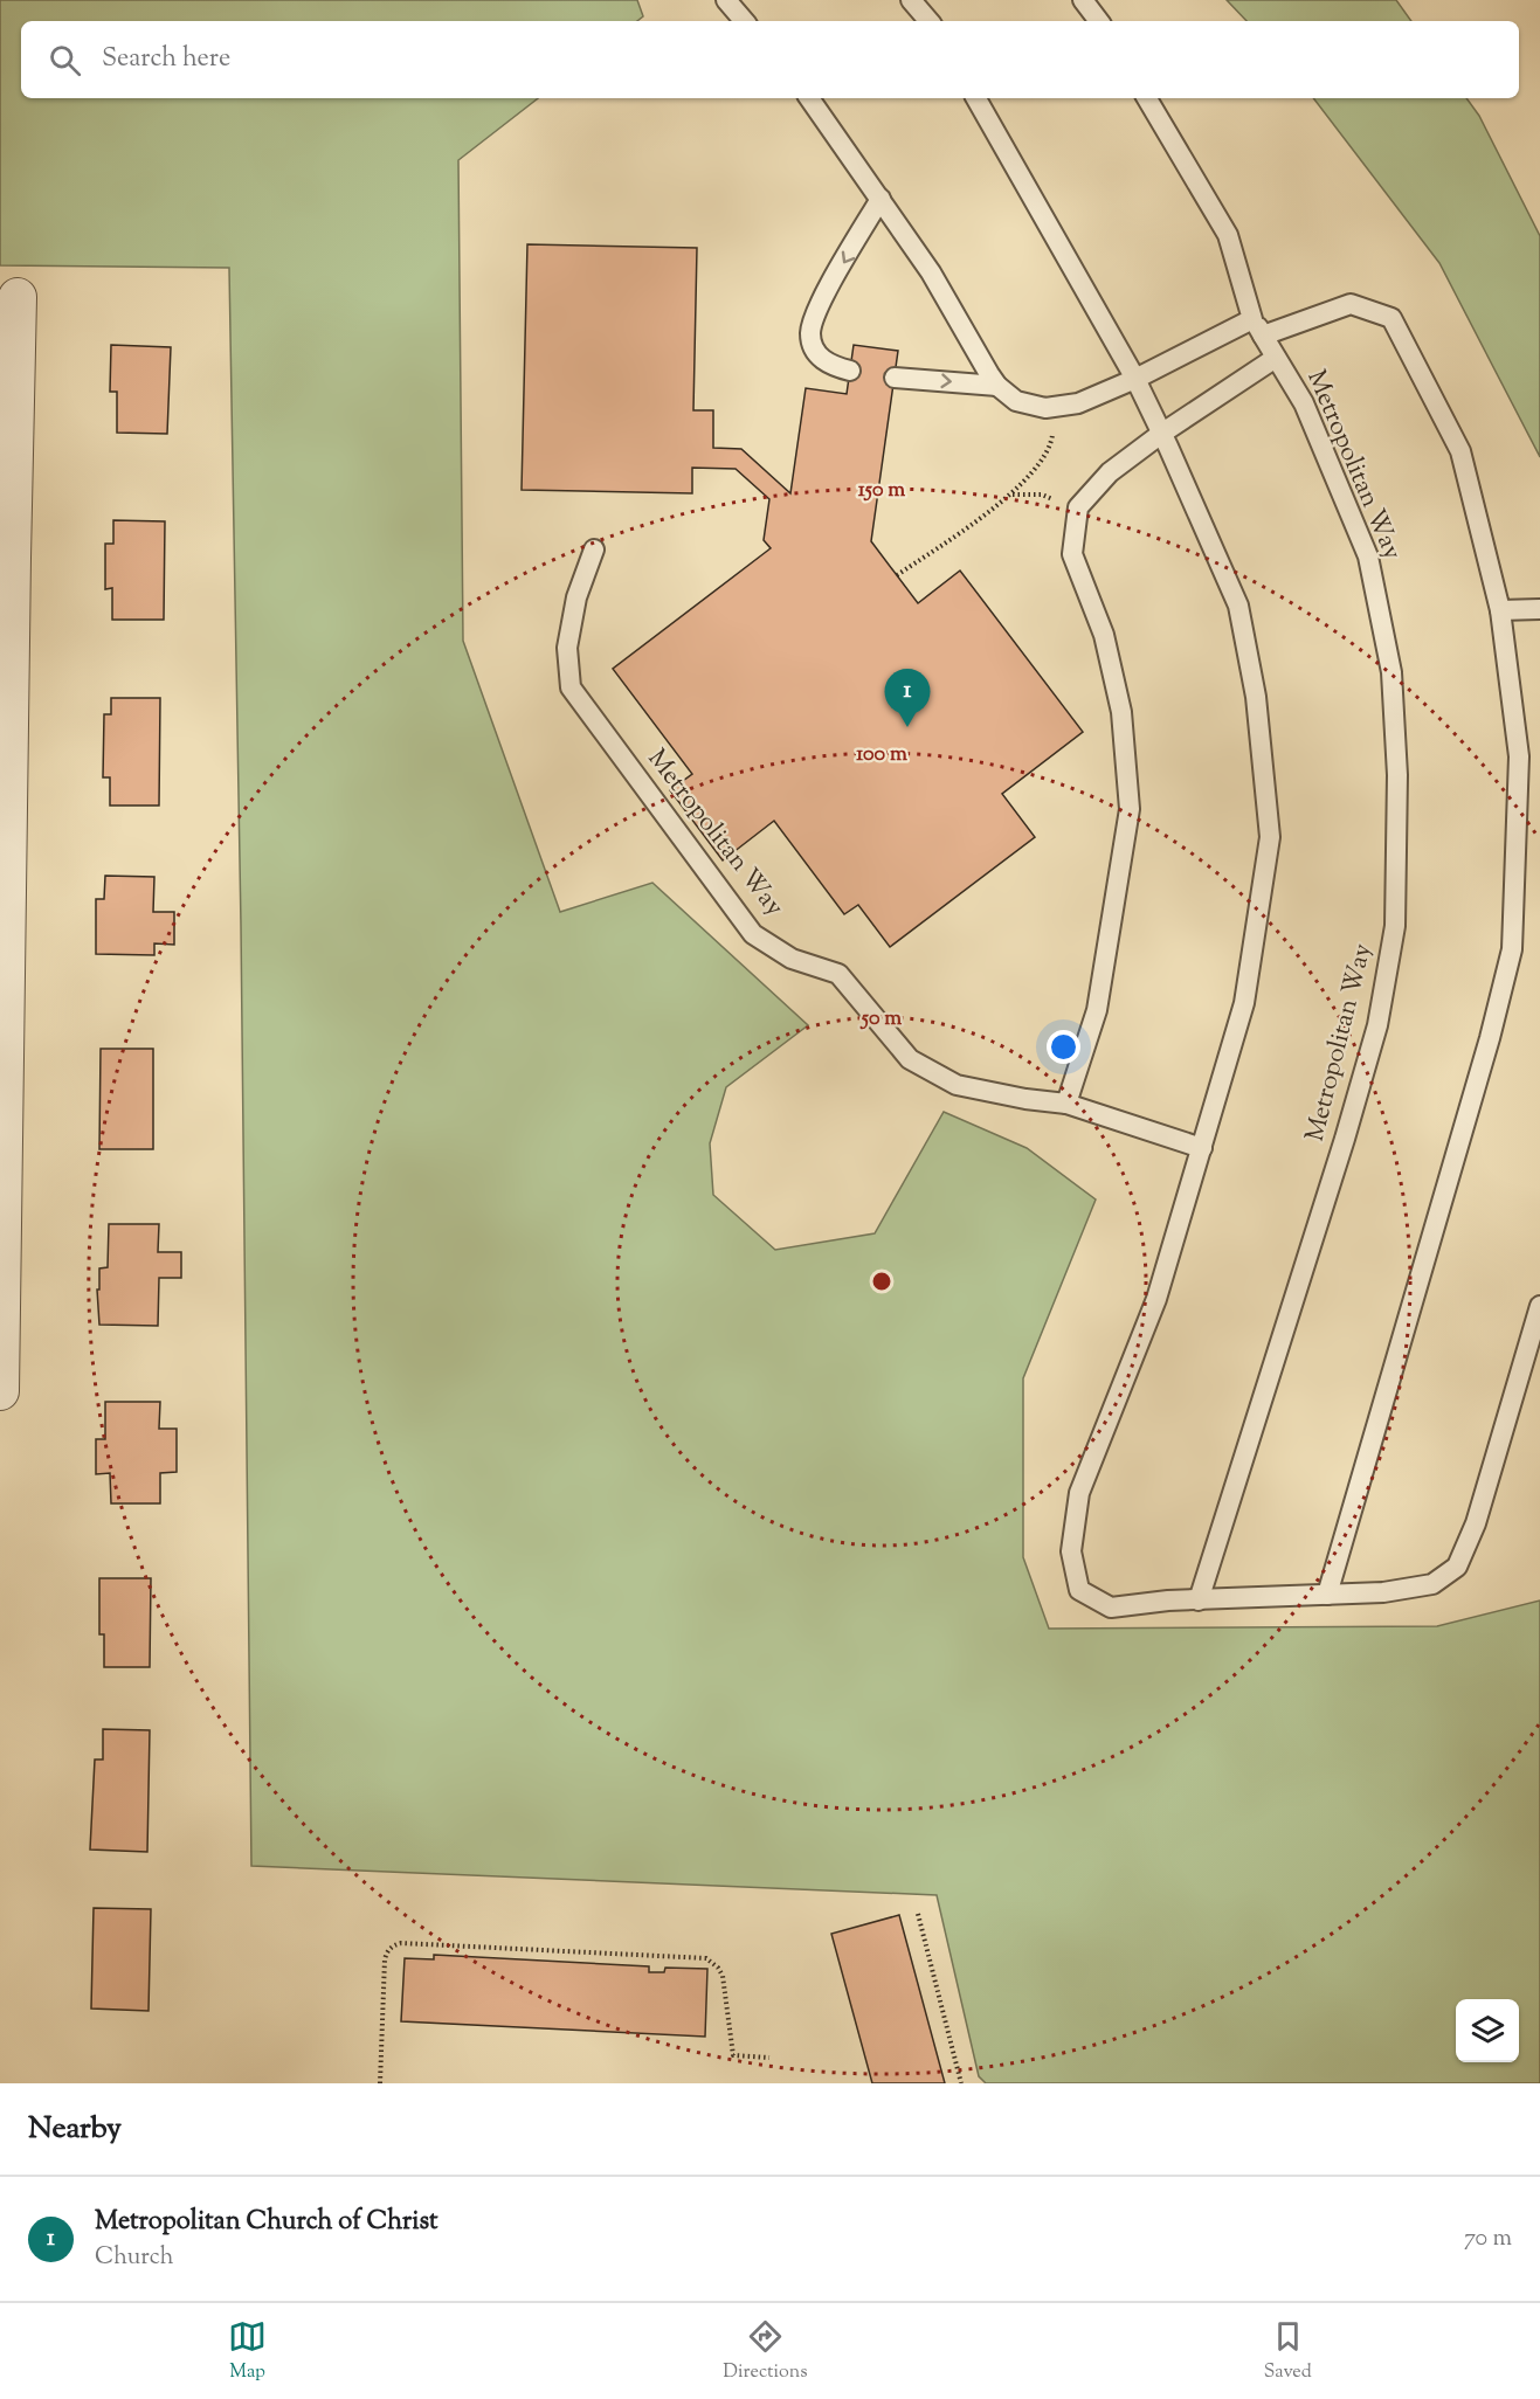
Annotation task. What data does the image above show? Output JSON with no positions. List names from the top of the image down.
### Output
{
  "streets": {
    "lane": ["Metropolitan Way"]
  },
  "page": {
    "search": "Search here",
    "pins": "1",
    "heading": "Nearby",
    "list": [
      {
        "mark": "1",
        "name": "Metropolitan Church of Christ",
        "note": "Church",
        "value": "70 m"
      }
    ],
    "nav": ["Map", "Directions", "Saved"]
  },
  "rings": ["150 m", "100 m", "50 m"]
}
